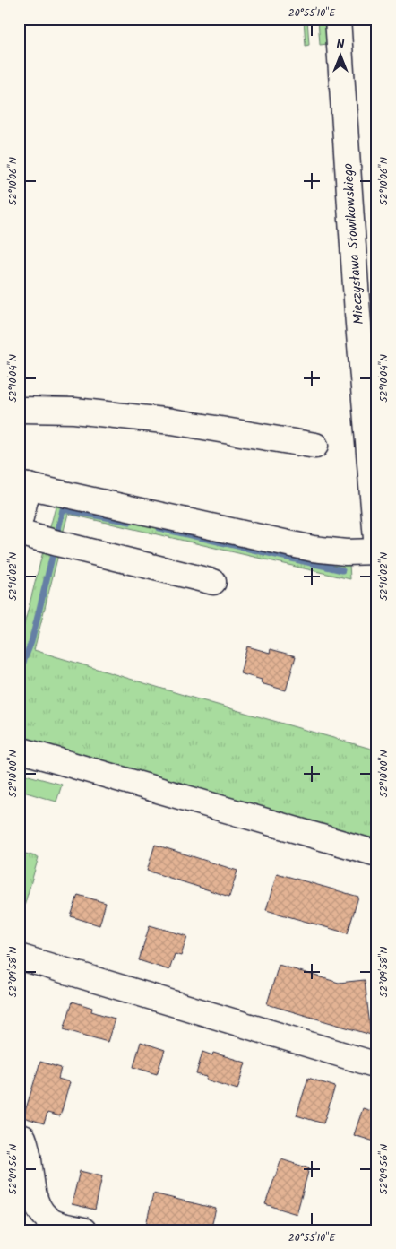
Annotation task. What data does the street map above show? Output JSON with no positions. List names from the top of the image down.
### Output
{
  "streets": {
    "street": ["Mieczysława Słowikowskiego"]
  },
  "north": "top",
  "coordinates": [
    "20°55'10\"E",
    "52°10'06\"N",
    "52°10'04\"N",
    "52°10'02\"N",
    "52°10'00\"N",
    "52°09'58\"N",
    "52°09'56\"N"
  ]
}
